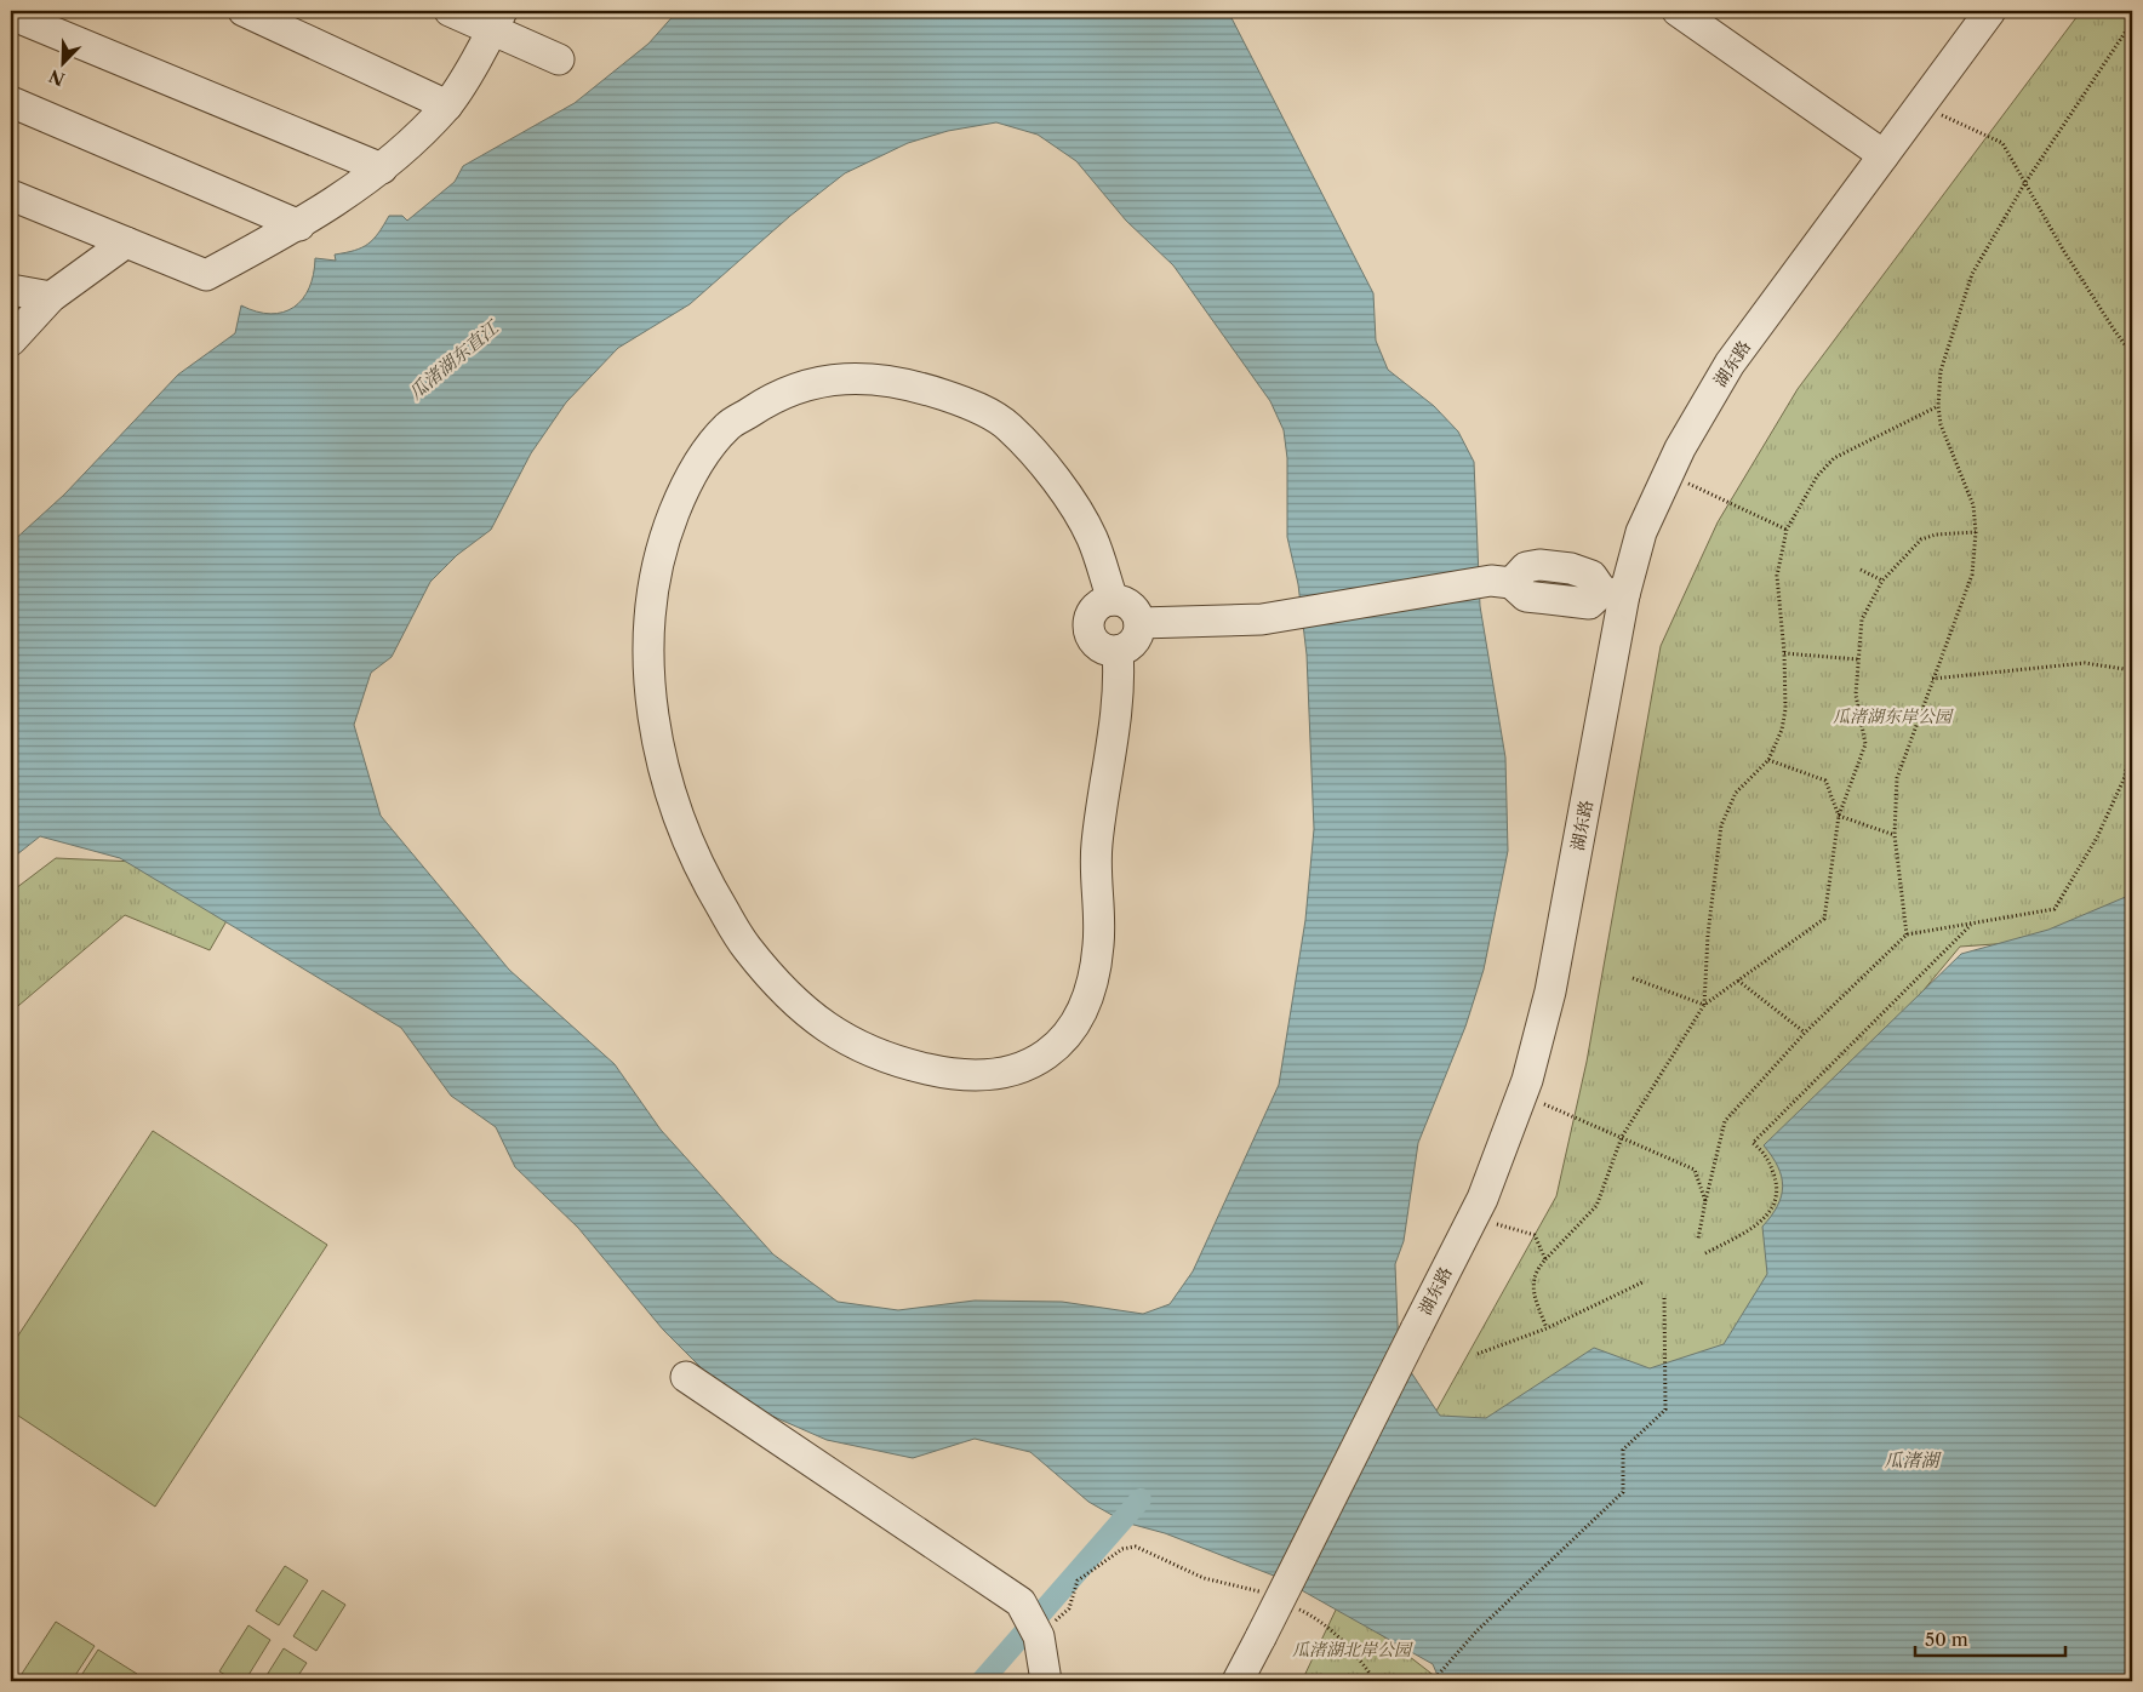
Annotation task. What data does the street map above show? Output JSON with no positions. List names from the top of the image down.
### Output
{
  "streets": {
    "street": ["湖东路"]
  },
  "water": ["瓜渚湖东直江", "瓜渚湖"],
  "parks": ["瓜渚湖东岸公园", "瓜渚湖北岸公园"],
  "scale_bar": "50 m",
  "north": "bottom left"
}
